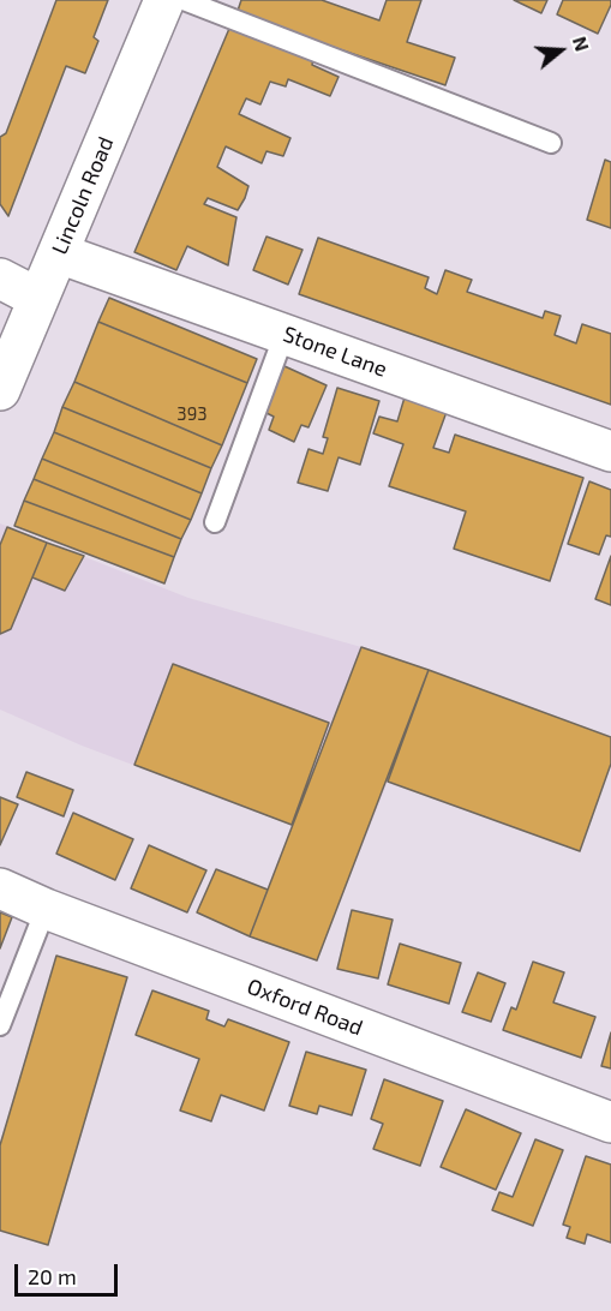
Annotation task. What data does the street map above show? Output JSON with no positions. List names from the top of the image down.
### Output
{
  "streets": {
    "street": ["Lincoln Road", "Stone Lane", "Oxford Road"]
  },
  "crossings": [
    ["Lincoln Road", "Stone Lane"]
  ],
  "house_numbers": ["393"],
  "scale_bar": "20 m",
  "north": "right"
}
